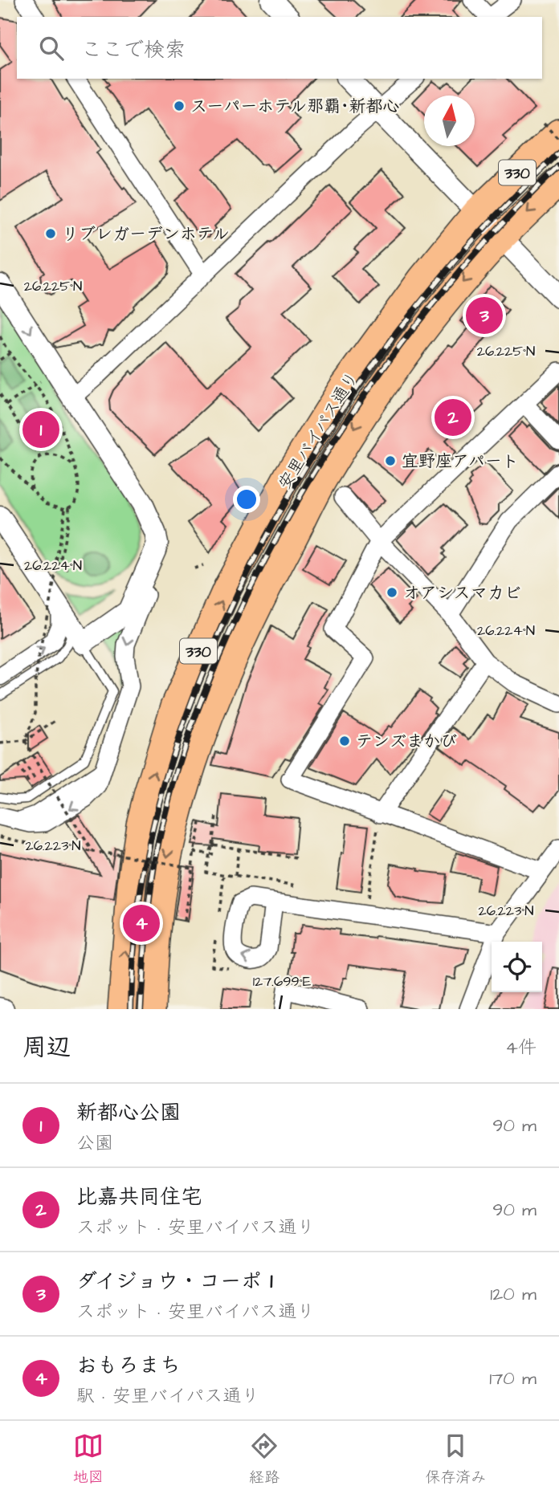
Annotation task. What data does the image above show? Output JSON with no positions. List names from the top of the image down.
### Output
{
  "streets": {
    "highway": ["330", "安里バイパス通り"]
  },
  "places": [
    "スーパーホテル那覇･新都心",
    "リブレガーデンホテル",
    "宜野座アパート",
    "オアシスマカビ",
    "テンズまかび"
  ],
  "north": "top",
  "page": {
    "search": "ここで検索",
    "pins": [
      "3",
      "2",
      "1",
      "4"
    ],
    "heading": ["周辺", "4件"],
    "list": [
      {
        "mark": "1",
        "name": "新都心公園",
        "note": "公園",
        "value": "90 m"
      },
      {
        "mark": "2",
        "name": "比嘉共同住宅",
        "note": "スポット · 安里バイパス通り",
        "value": "90 m"
      },
      {
        "mark": "3",
        "name": "ダイジョウ・コーポ 1",
        "note": "スポット · 安里バイパス通り",
        "value": "120 m"
      },
      {
        "mark": "4",
        "name": "おもろまち",
        "note": "駅 · 安里バイパス通り",
        "value": "170 m"
      }
    ],
    "nav": ["地図", "経路", "保存済み"]
  },
  "coordinates": [
    "26.225°N",
    "26.224°N",
    "26.223°N",
    "127.699°E"
  ]
}
